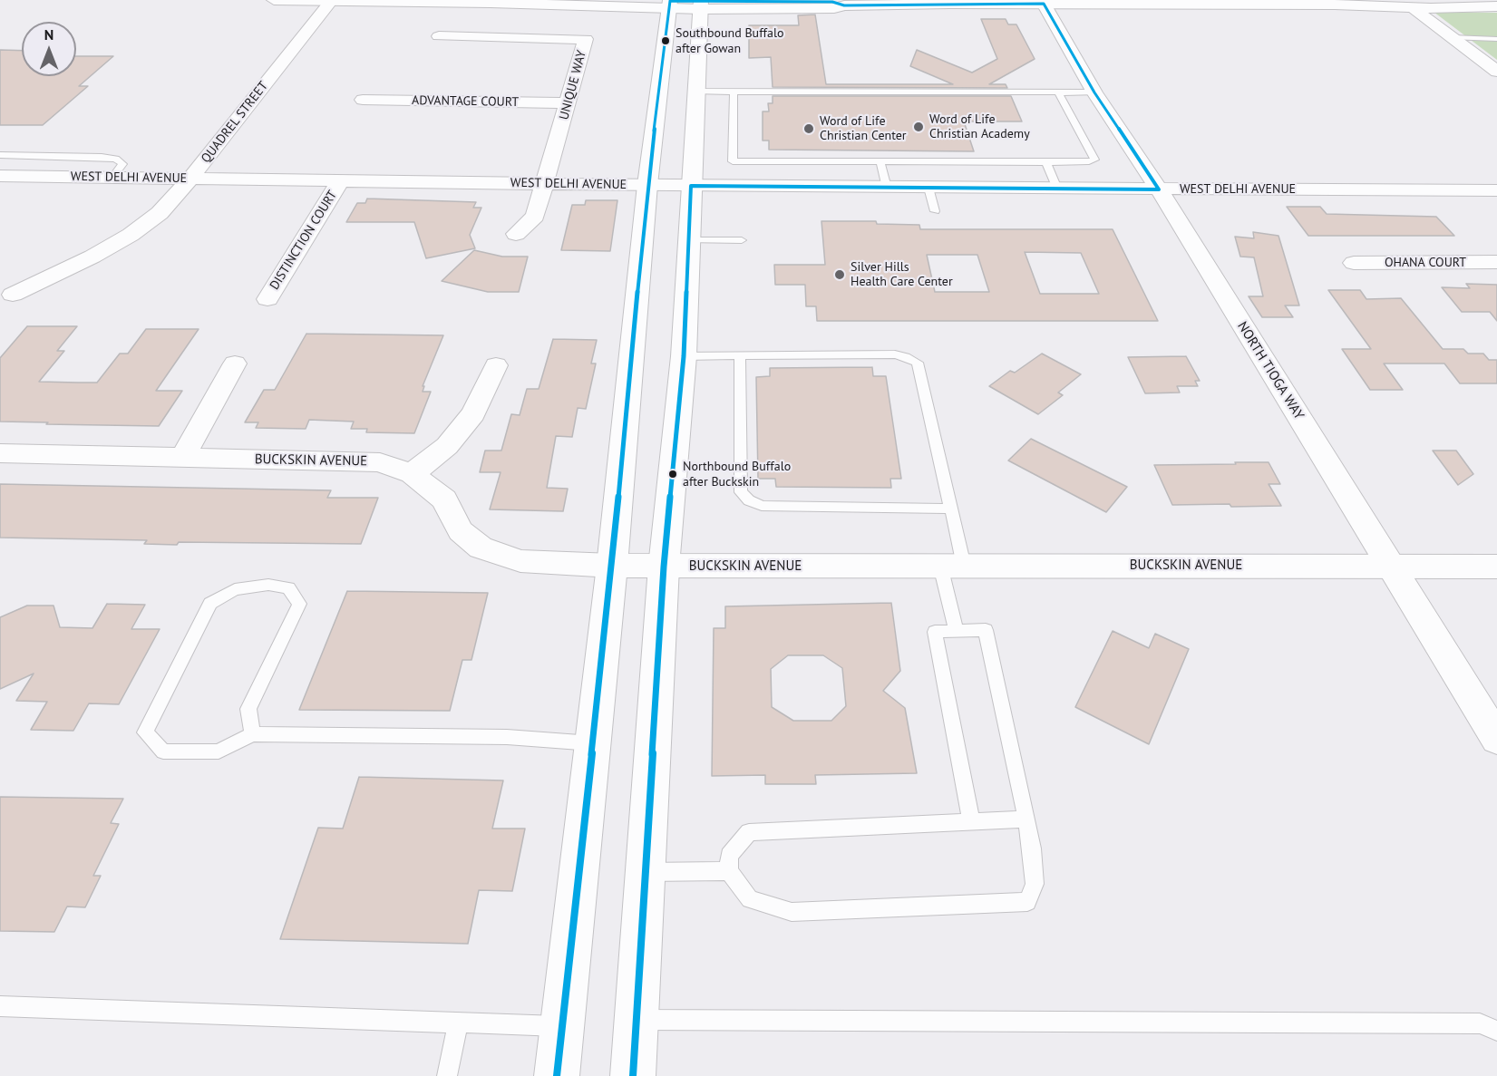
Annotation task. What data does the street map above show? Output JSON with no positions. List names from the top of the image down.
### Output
{
  "streets": {
    "main road": ["BUCKSKIN AVENUE"],
    "street": [
      "UNIQUE WAY",
      "ADVANTAGE COURT",
      "QUADREL STREET",
      "WEST DELHI AVENUE",
      "DISTINCTION COURT",
      "OHANA COURT",
      "NORTH TIOGA WAY"
    ]
  },
  "crossings": [
    ["UNIQUE WAY", "ADVANTAGE COURT"],
    ["UNIQUE WAY", "WEST DELHI AVENUE"],
    ["QUADREL STREET", "WEST DELHI AVENUE"],
    ["WEST DELHI AVENUE", "DISTINCTION COURT"],
    ["WEST DELHI AVENUE", "NORTH TIOGA WAY"],
    ["NORTH TIOGA WAY", "BUCKSKIN AVENUE"]
  ],
  "places": [
    "Southbound Buffalo after Gowan",
    "Word of Life Christian Academy",
    "Word of Life Christian Center",
    "Silver Hills Health Care Center",
    "Northbound Buffalo after Buckskin"
  ],
  "north": "top"
}
